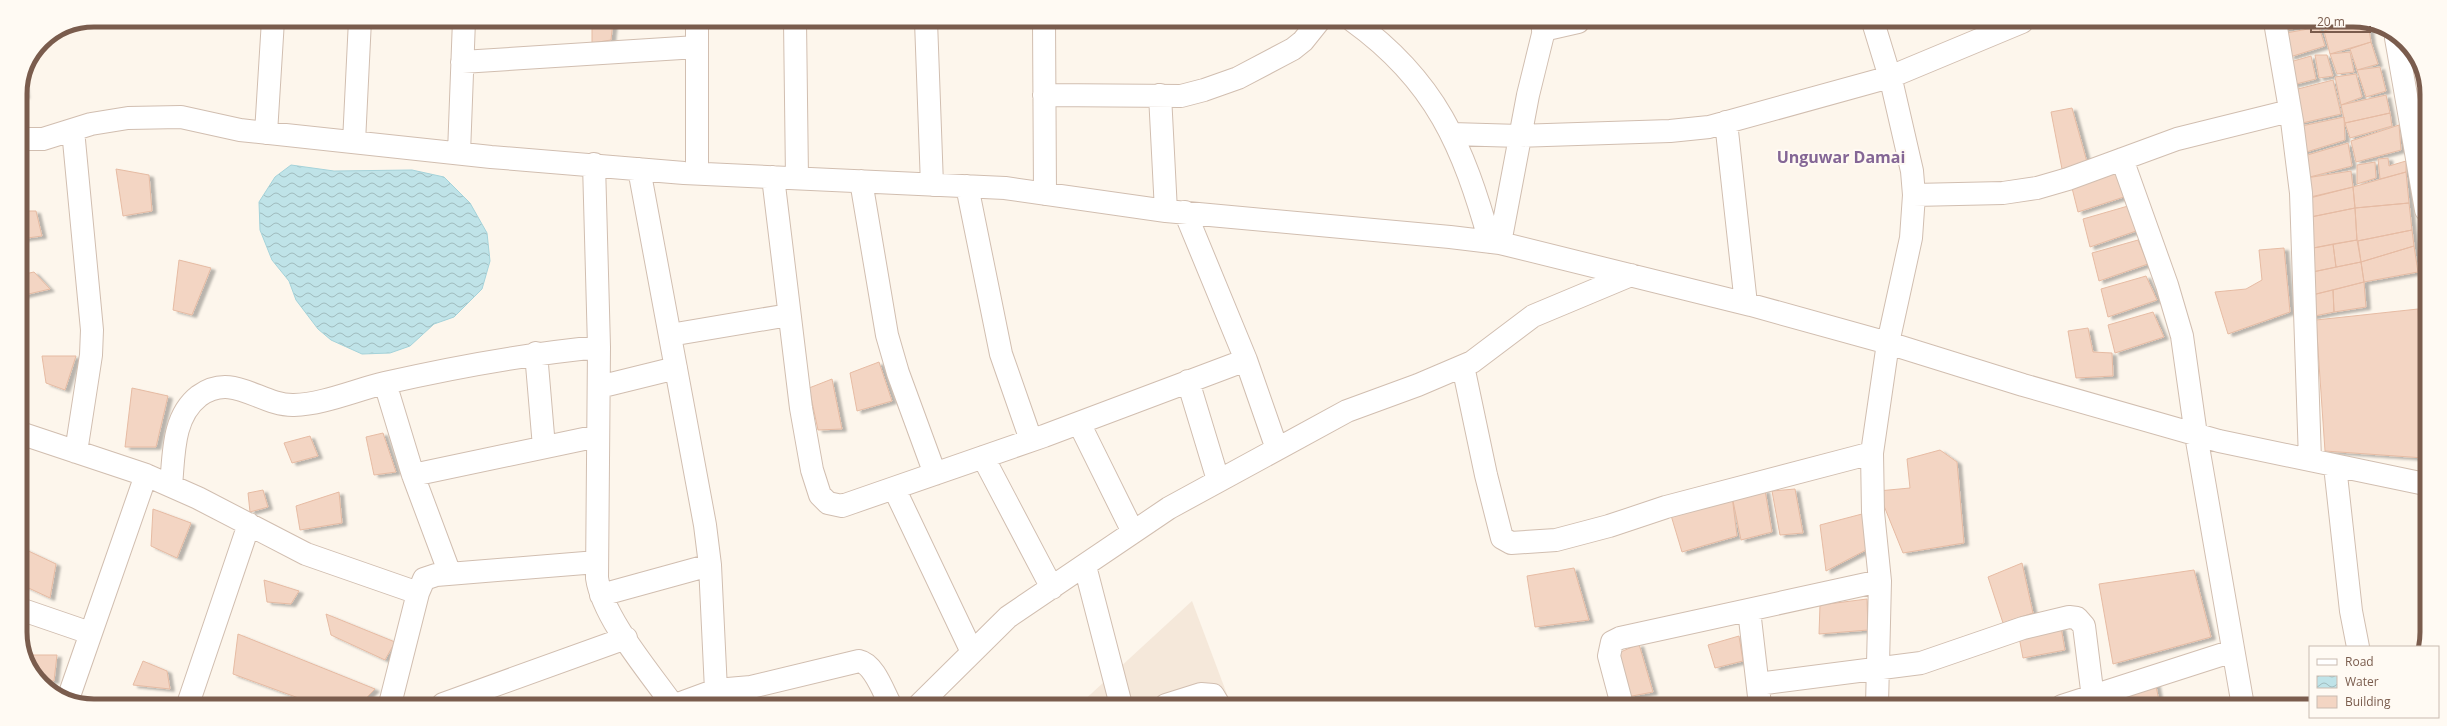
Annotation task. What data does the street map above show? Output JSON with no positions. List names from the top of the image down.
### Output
{
  "districts": ["Unguwar Damai"],
  "legend": ["Road", "Water", "Building"],
  "scale_bar": "20 m"
}
